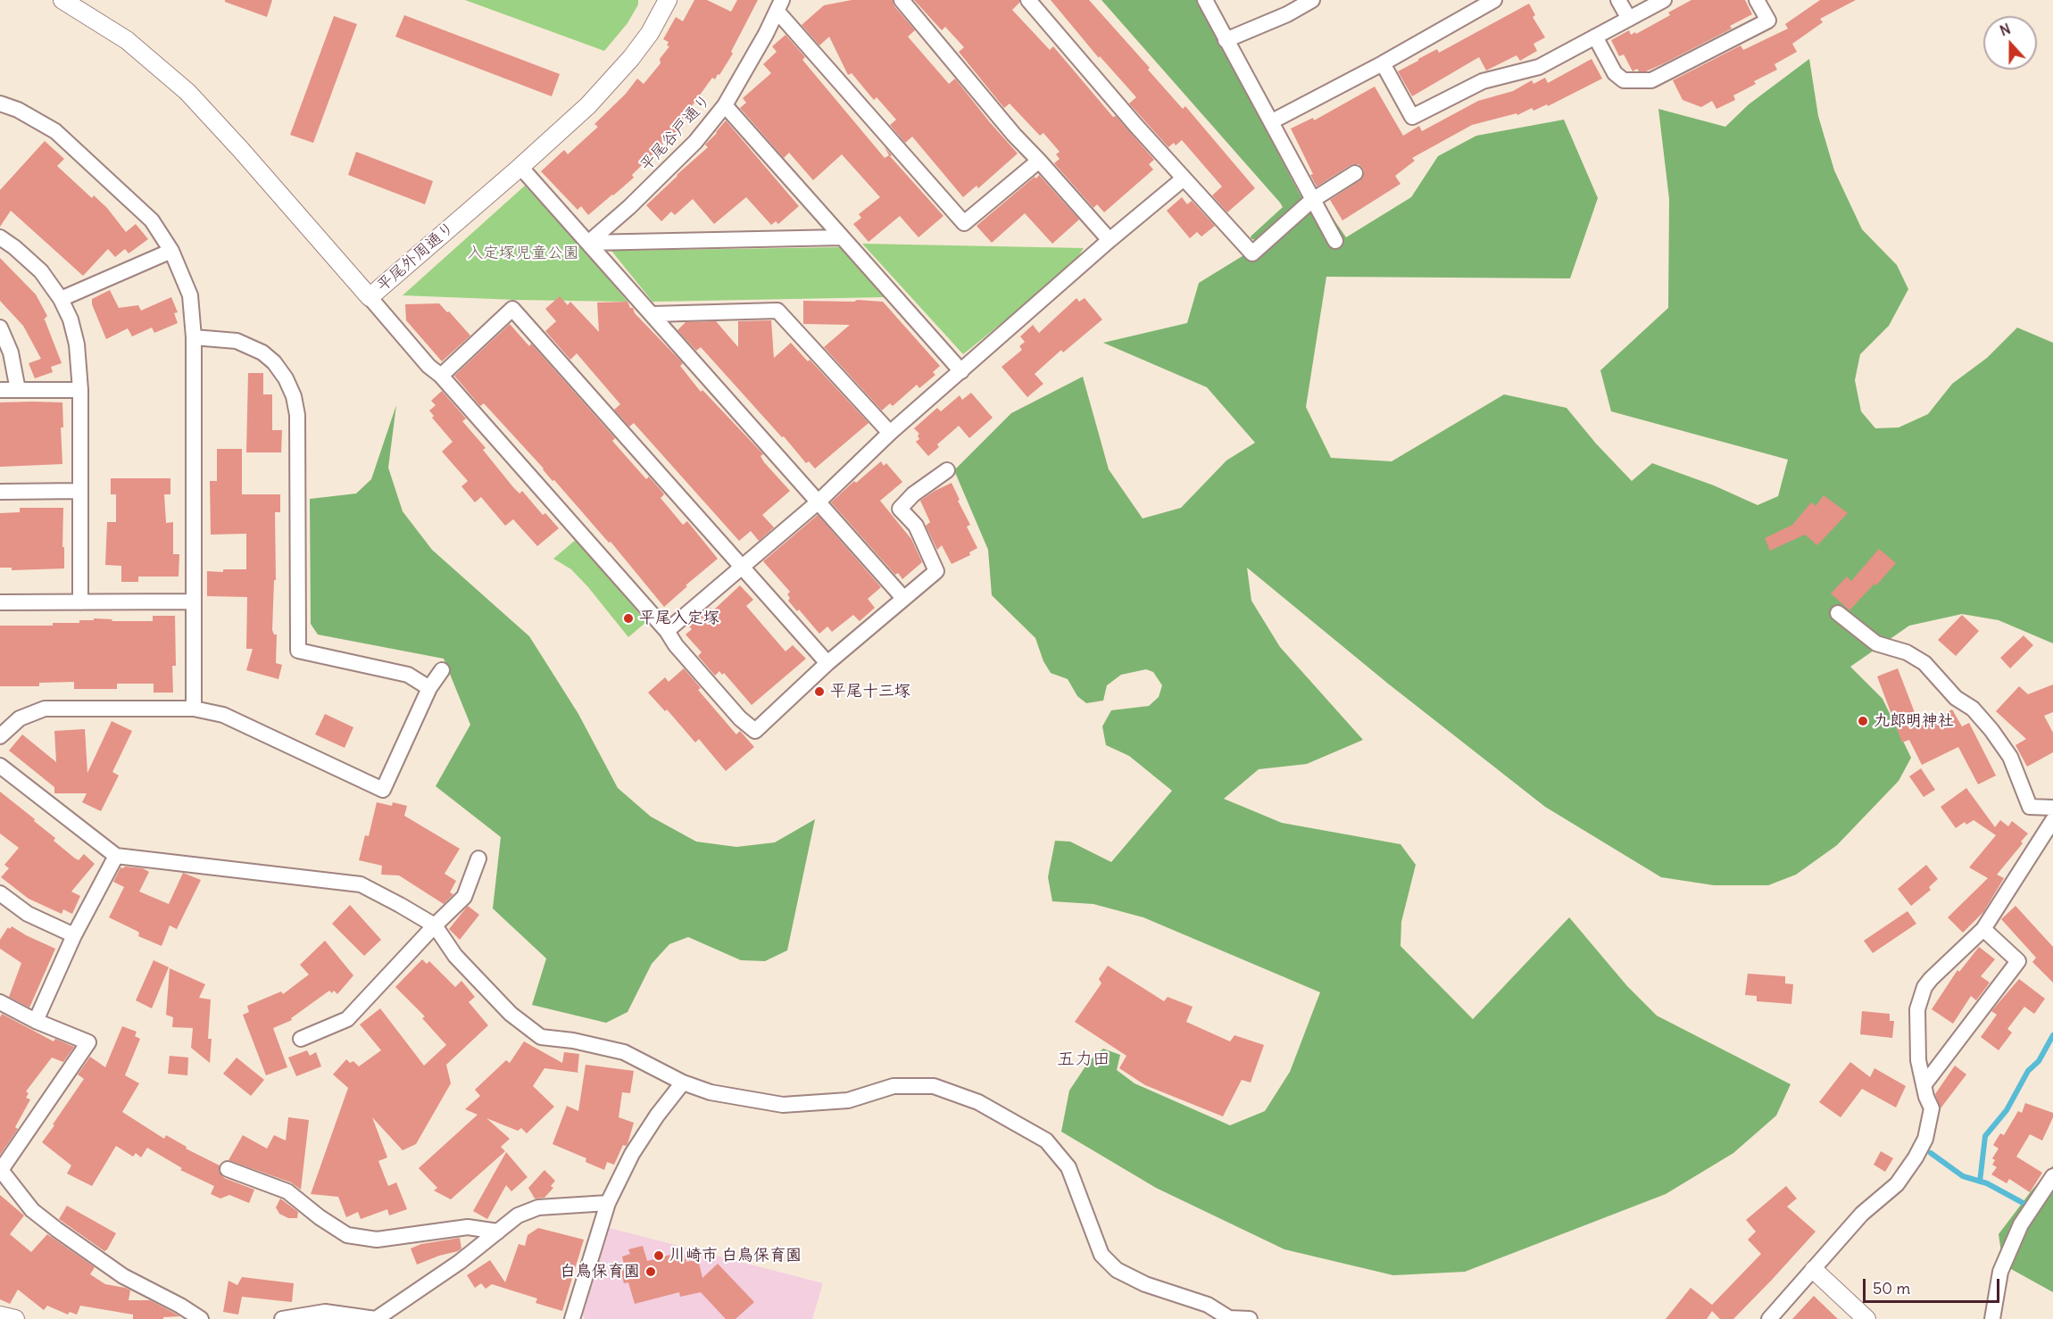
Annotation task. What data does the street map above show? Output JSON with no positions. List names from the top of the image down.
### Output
{
  "streets": {
    "street": ["平尾谷戸通り", "平尾外周通り"]
  },
  "districts": ["五力田"],
  "parks": ["入定塚児童公園"],
  "places": [
    "平尾入定塚",
    "平尾十三塚",
    "九郎明神社",
    "川崎市 白鳥保育園",
    "白鳥保育園"
  ],
  "scale_bar": "50 m",
  "north": "top"
}
